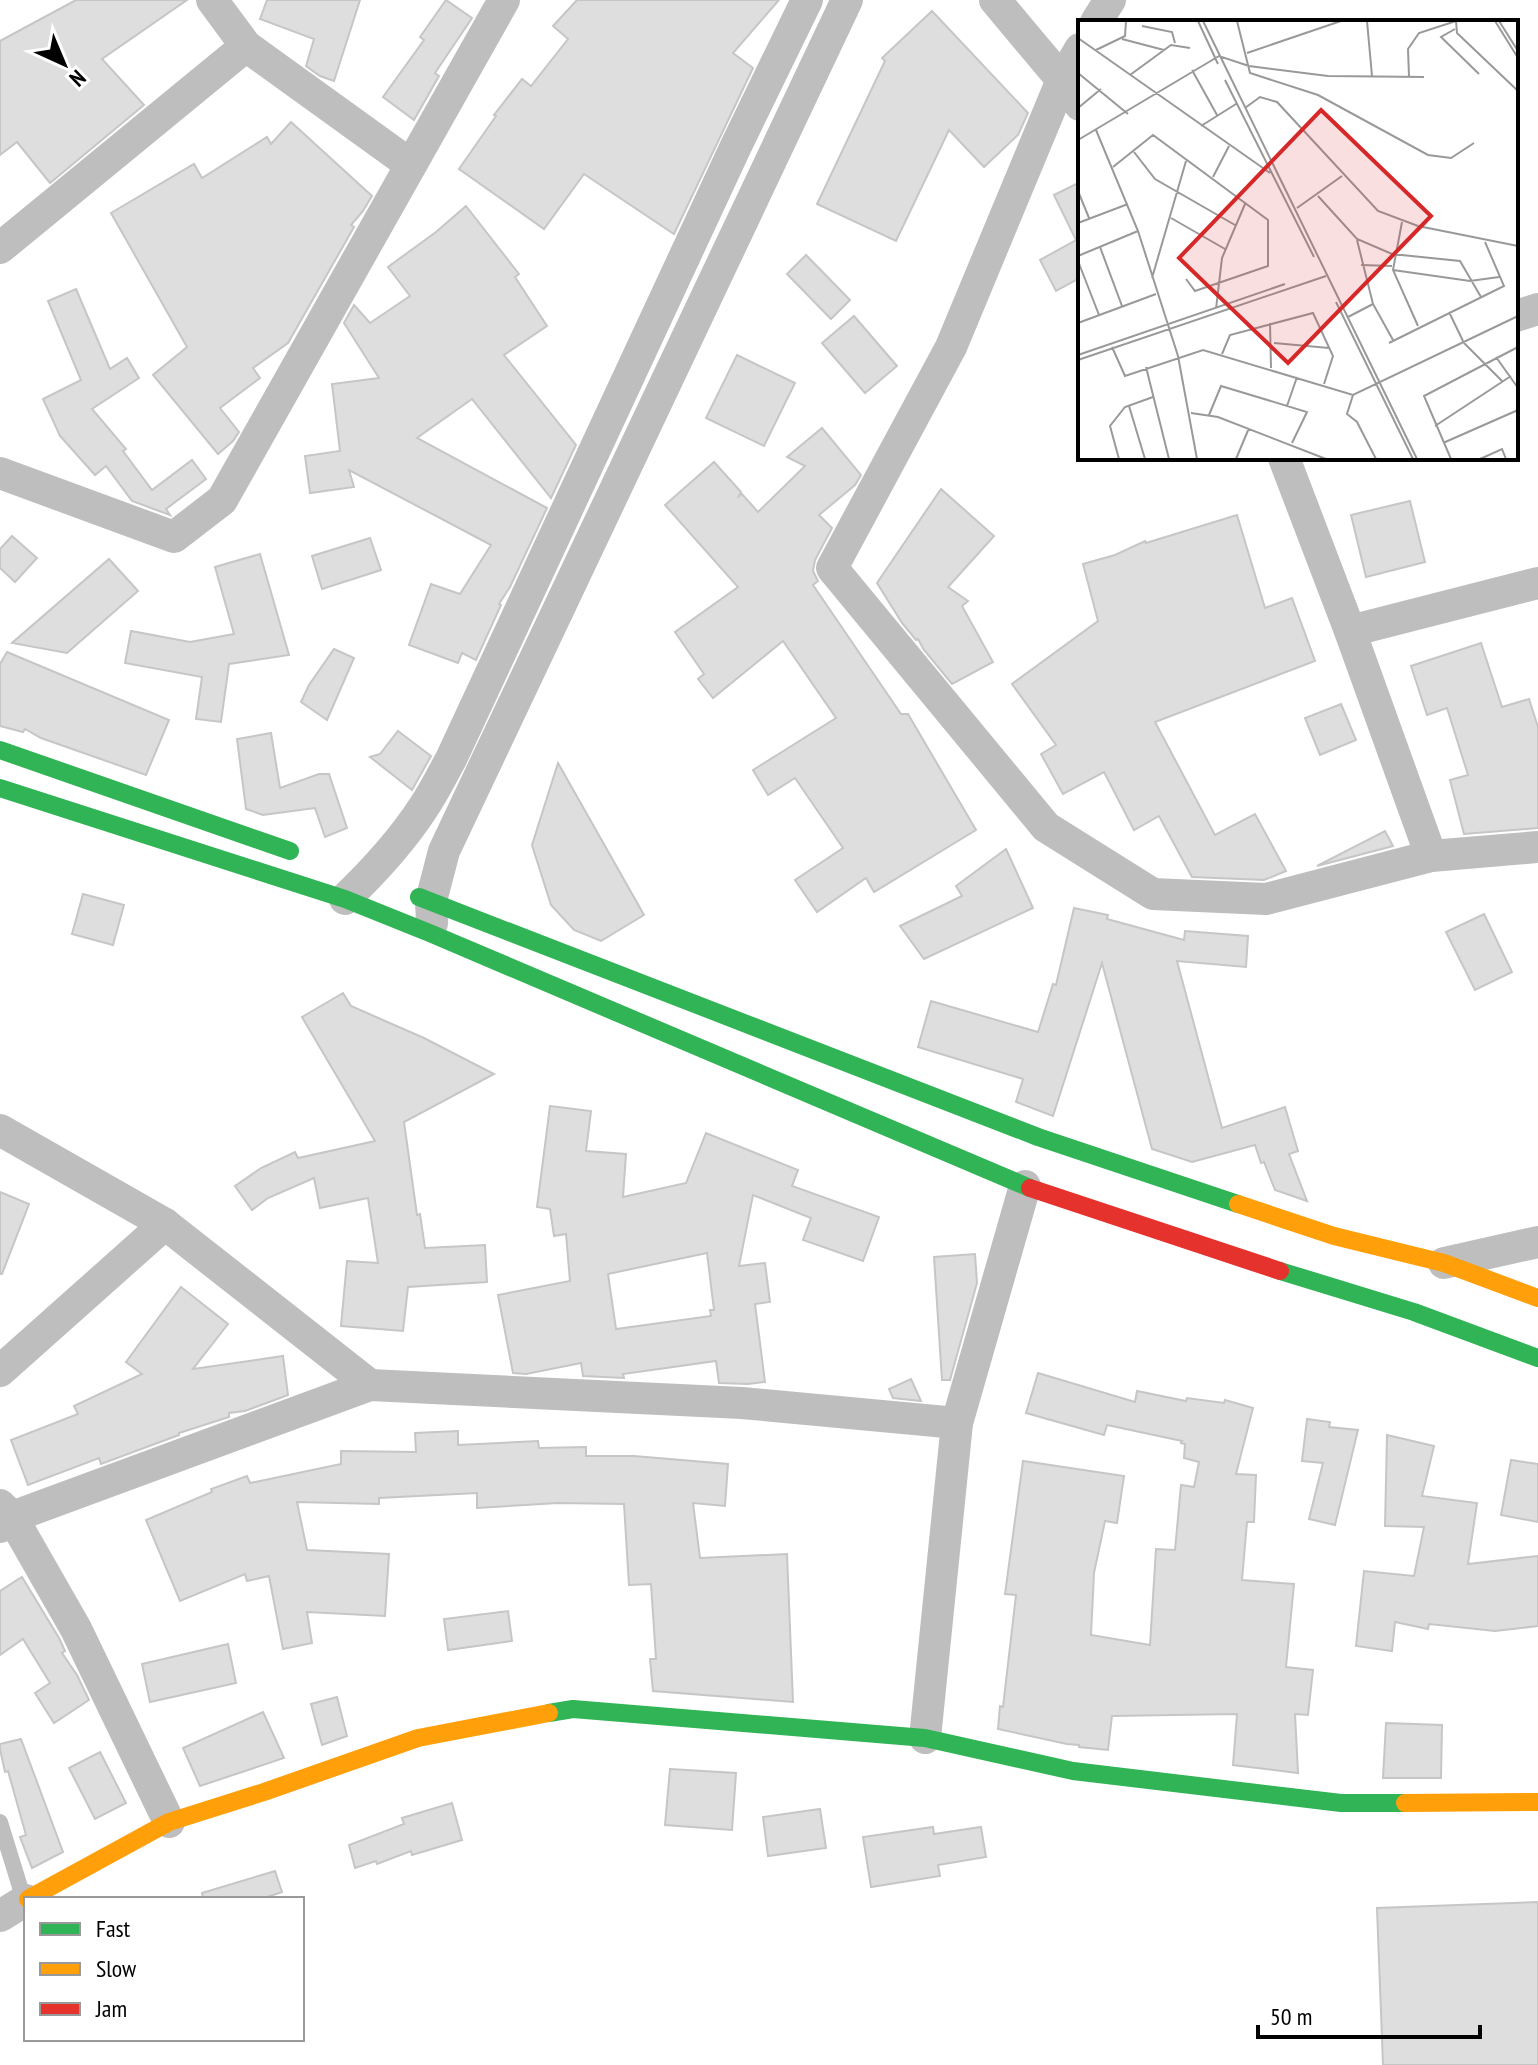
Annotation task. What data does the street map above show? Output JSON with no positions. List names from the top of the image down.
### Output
{
  "legend": ["Fast", "Slow", "Jam"],
  "scale_bar": "50 m",
  "north": "bottom right"
}
